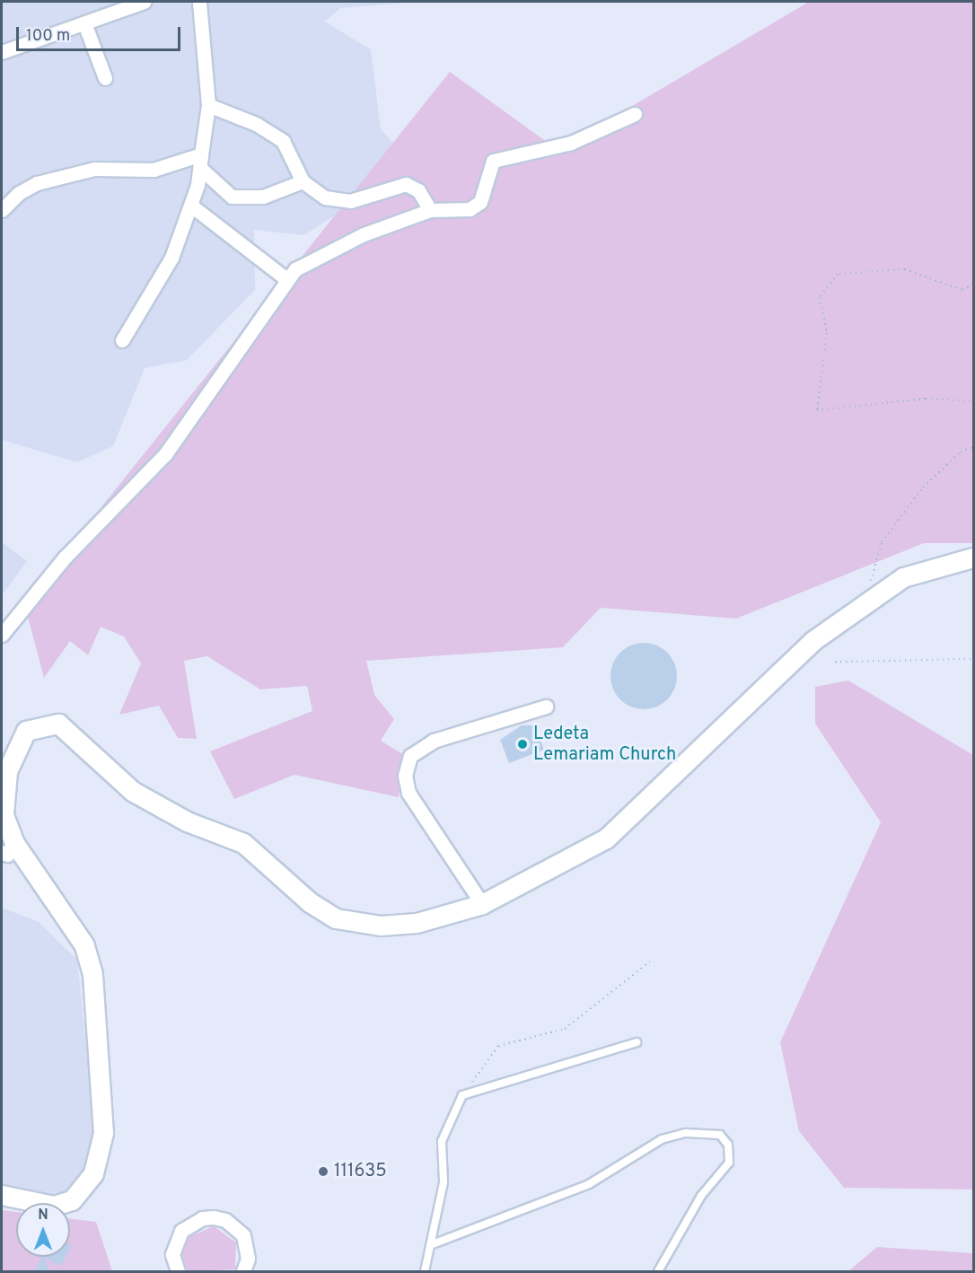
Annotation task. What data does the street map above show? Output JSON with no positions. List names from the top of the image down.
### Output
{
  "places": ["Ledeta Lemariam Church", "111635"],
  "scale_bar": "100 m",
  "north": "top"
}
